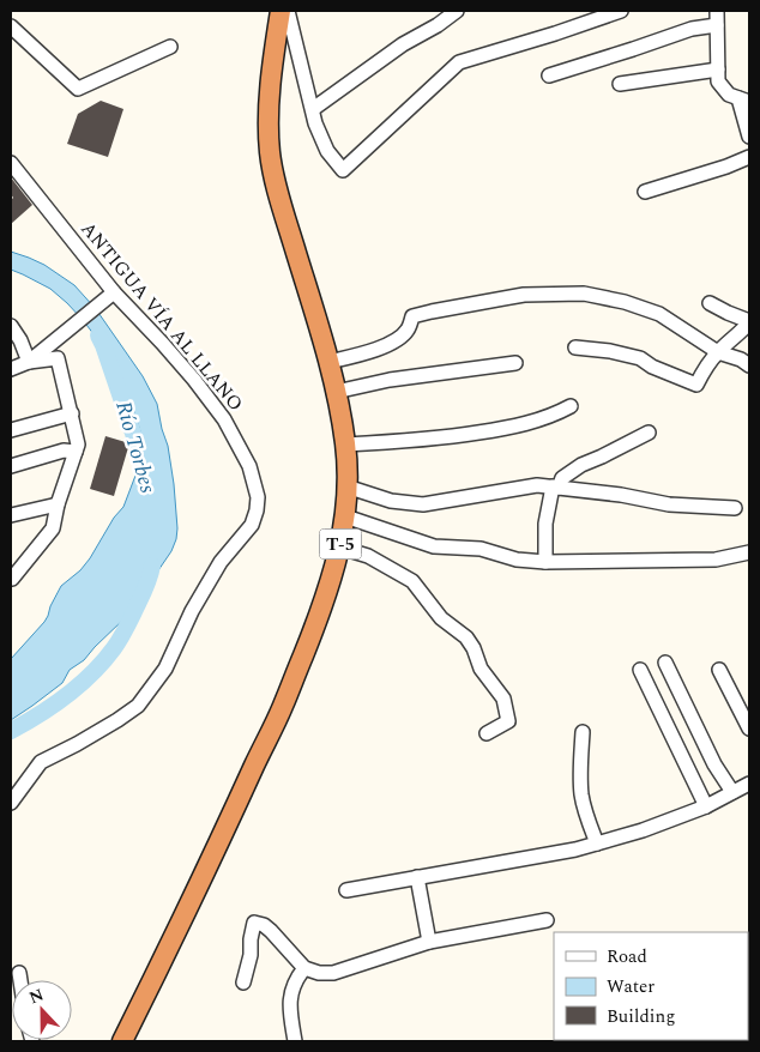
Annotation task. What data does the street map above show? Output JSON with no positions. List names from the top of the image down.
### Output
{
  "streets": {
    "highway": ["T-5"],
    "street": ["ANTIGUA VÍA AL LLANO"]
  },
  "water": ["Río Torbes"],
  "legend": ["Road", "Water", "Building"],
  "north": "top"
}
